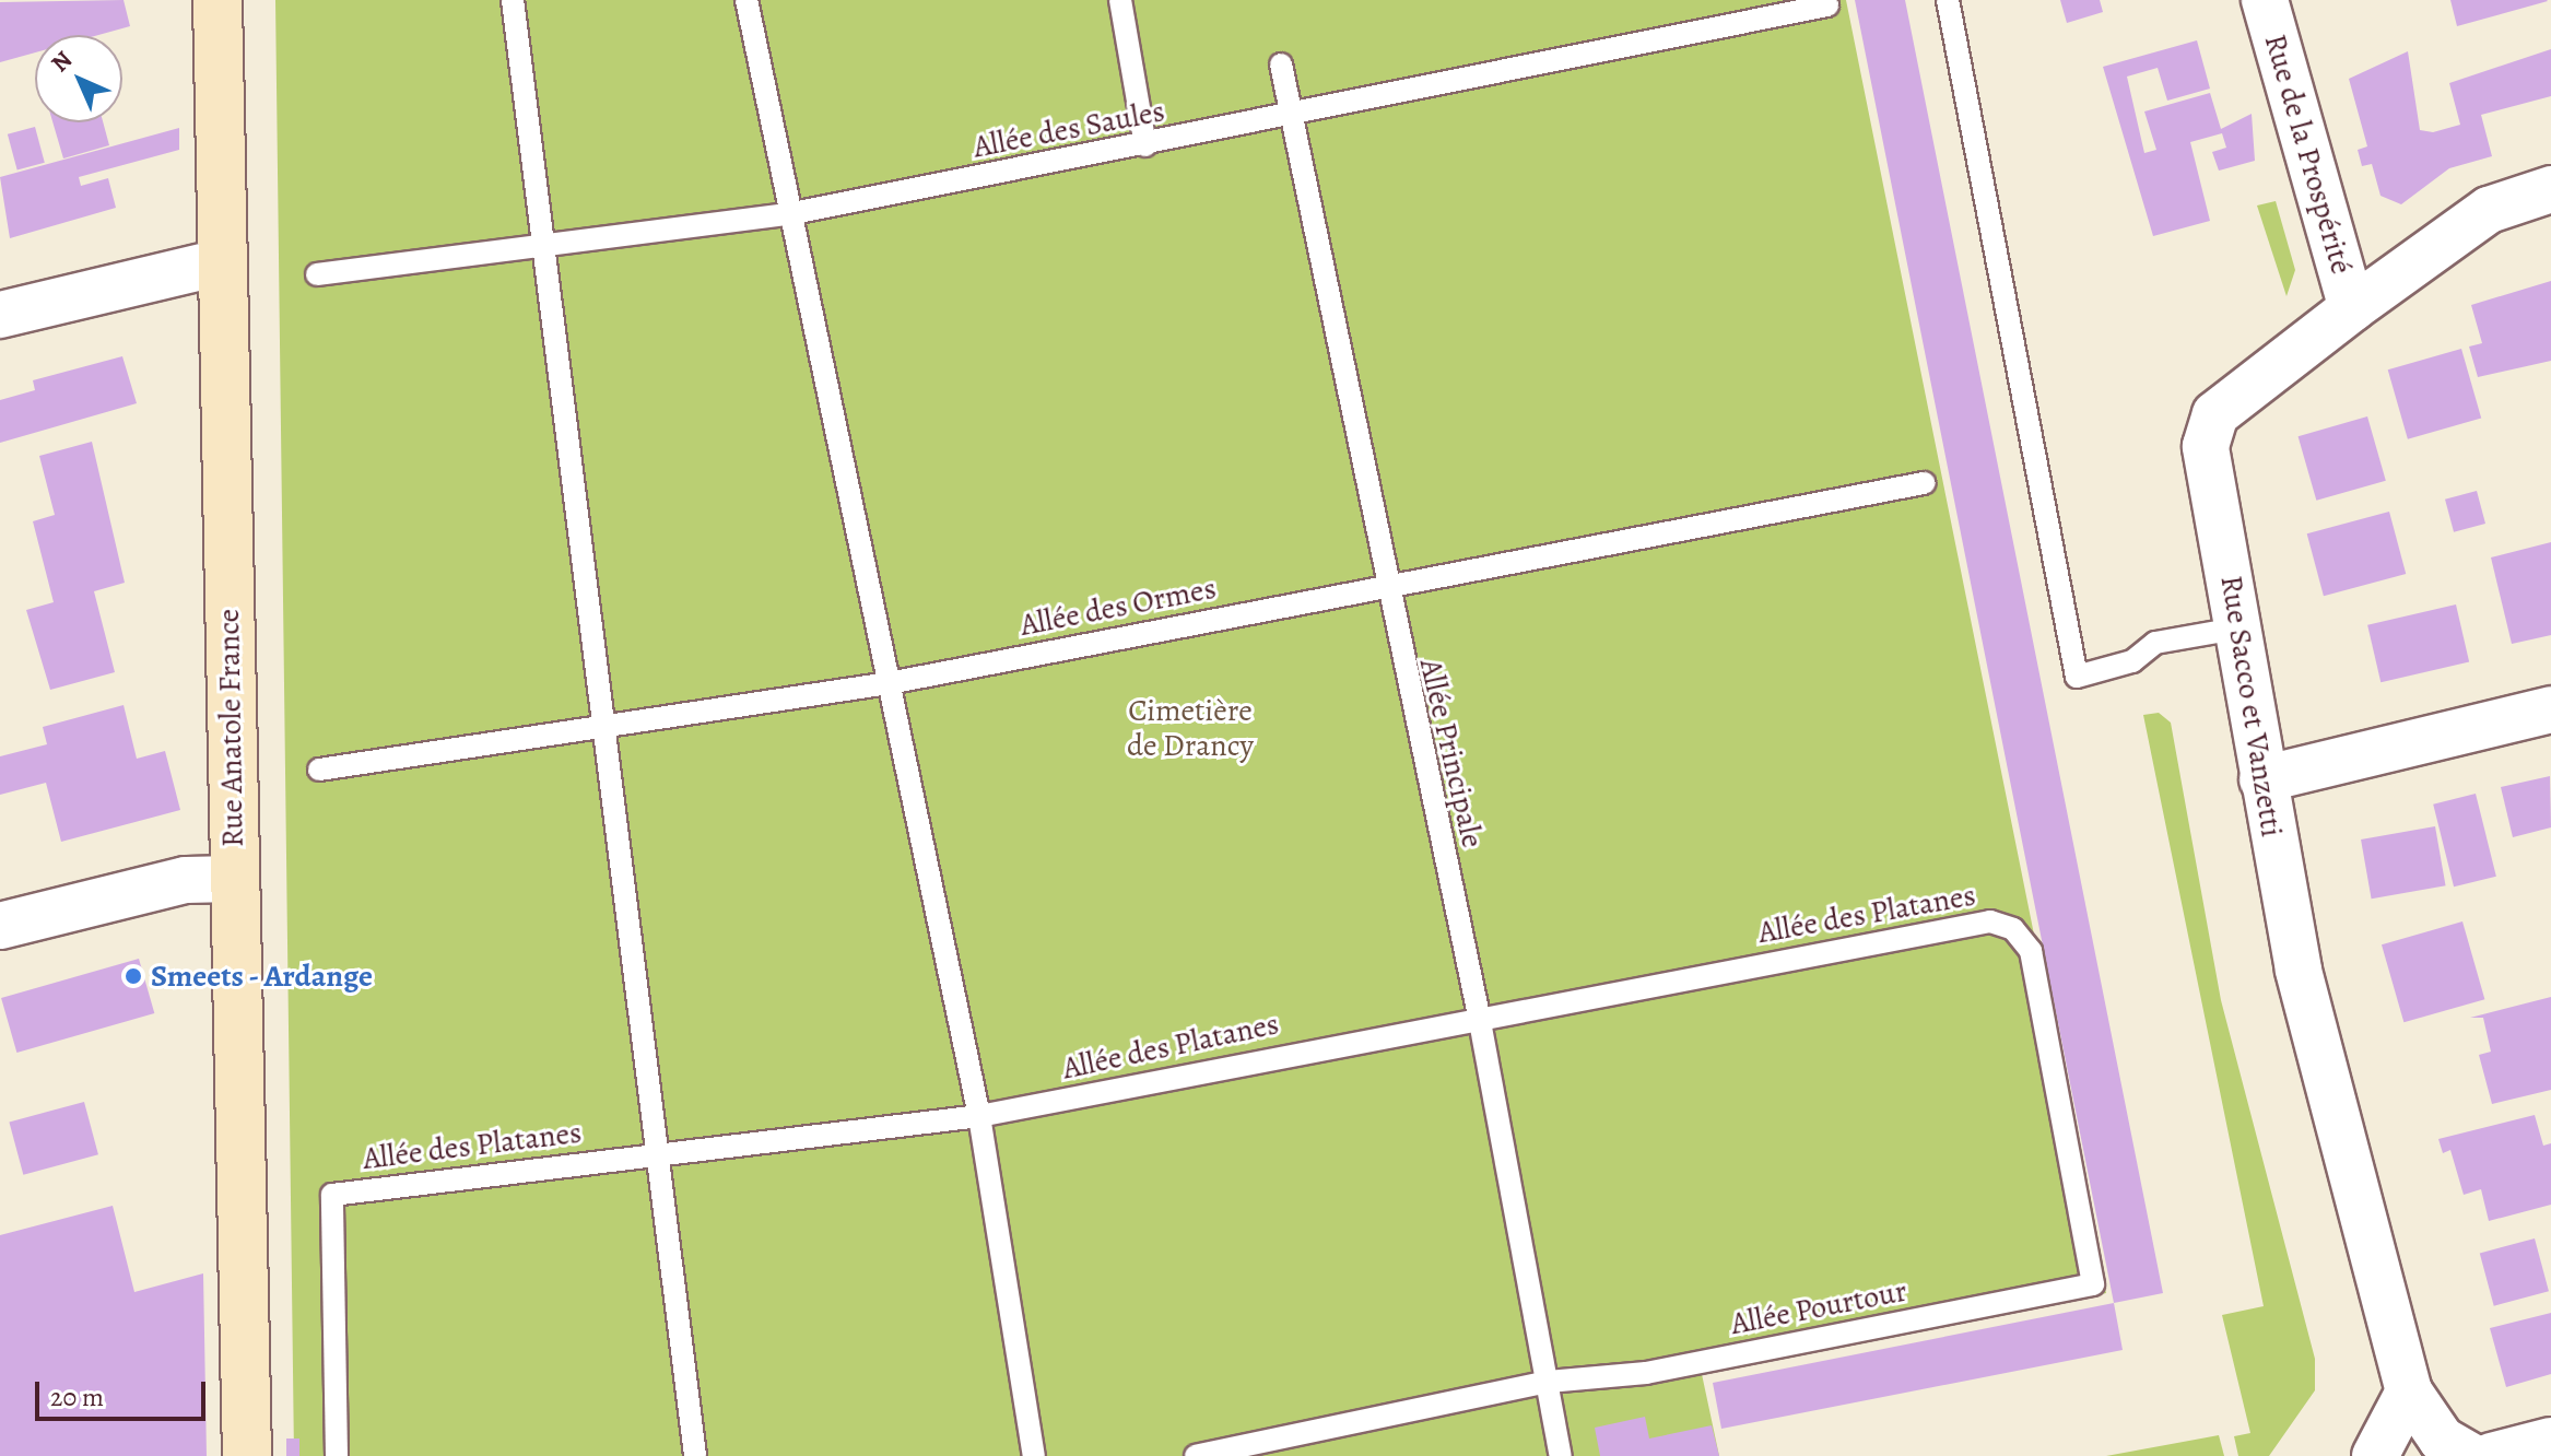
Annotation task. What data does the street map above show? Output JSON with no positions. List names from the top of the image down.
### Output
{
  "streets": {
    "main road": ["Rue Anatole France"],
    "street": ["Rue de la Prospérité", "Rue Sacco et Vanzetti"],
    "lane": [
      "Allée des Saules",
      "Allée des Ormes",
      "Allée Principale",
      "Allée des Platanes",
      "Allée Pourtour"
    ]
  },
  "crossings": [
    ["Allée des Saules", "Allée Principale"],
    ["Rue de la Prospérité", "Rue Sacco et Vanzetti"],
    ["Allée des Ormes", "Allée Principale"],
    ["Allée Principale", "Allée des Platanes"],
    ["Allée Principale", "Allée Pourtour"],
    ["Allée des Platanes", "Allée Pourtour"]
  ],
  "parks": ["Cimetière de Drancy"],
  "places": ["Smeets - Ardange"],
  "scale_bar": "20 m",
  "north": "top left"
}
